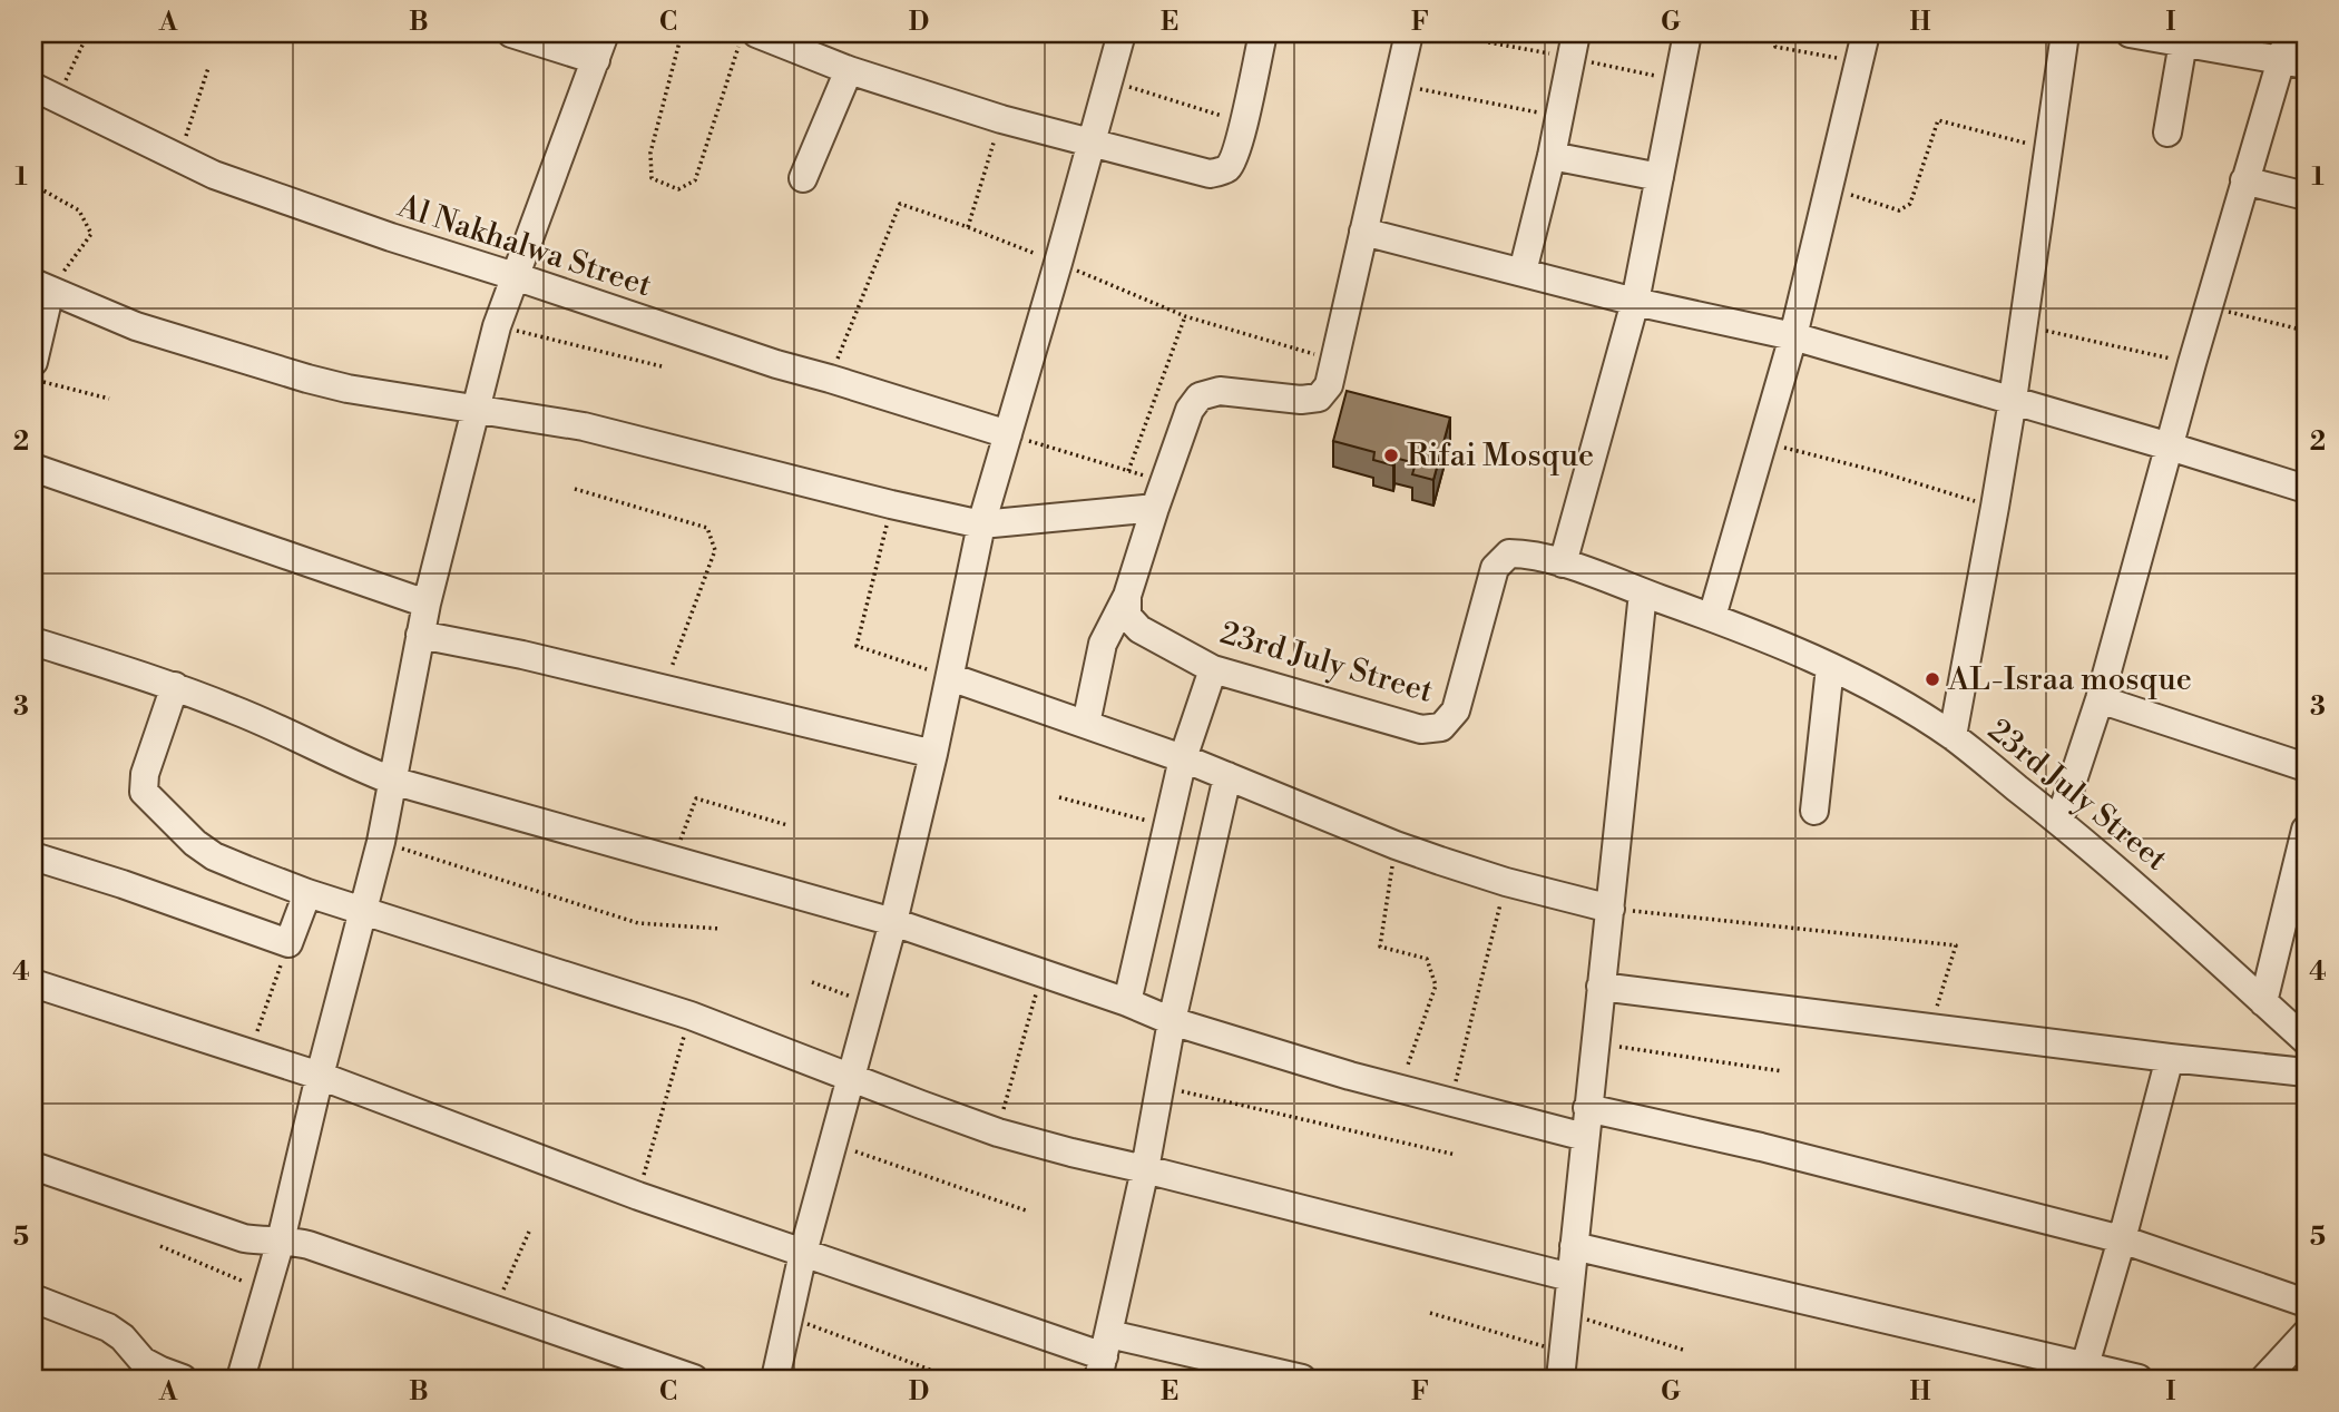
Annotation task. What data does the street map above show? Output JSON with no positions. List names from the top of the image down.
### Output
{
  "streets": {
    "street": ["Al Nakhalwa Street", "23rd July Street"]
  },
  "places": ["Rifai Mosque", "AL-Israa mosque"],
  "grid": {
    "columns": [
      "A",
      "B",
      "C",
      "D",
      "E",
      "F",
      "G",
      "H",
      "I"
    ],
    "rows": [
      "1",
      "2",
      "3",
      "4",
      "5"
    ]
  }
}
